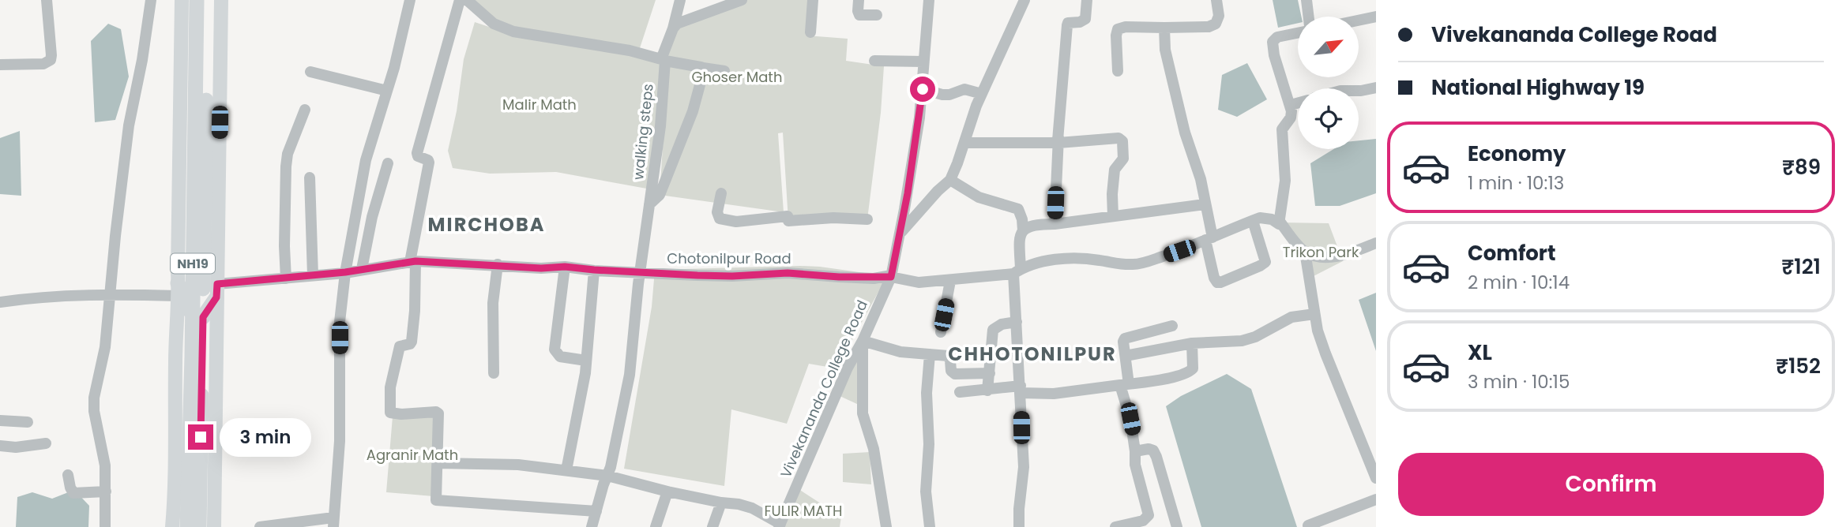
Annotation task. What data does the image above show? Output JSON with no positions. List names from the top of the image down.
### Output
{
  "streets": {
    "highway": ["NH19"],
    "street": ["walking steps", "Chotonilpur Road", "Vivekananda College Road"]
  },
  "crossings": [
    ["walking steps", "Chotonilpur Road"],
    ["Chotonilpur Road", "Vivekananda College Road"]
  ],
  "districts": ["MIRCHOBA", "CHHOTONILPUR"],
  "parks": [
    "Ghoser Math",
    "Malir Math",
    "Trikon Park",
    "Agranir Math",
    "FULIR MATH"
  ],
  "north": "top right",
  "page": {
    "banner": ["Vivekananda College Road", "National Highway 19"],
    "list": [
      {
        "name": "Economy",
        "note": "1 min · 10:13",
        "value": "₹89"
      },
      {
        "name": "Comfort",
        "note": "2 min · 10:14",
        "value": "₹121"
      },
      {
        "name": "XL",
        "note": "3 min · 10:15",
        "value": "₹152"
      }
    ],
    "bubble": "3 min",
    "buttons": "Confirm"
  }
}
